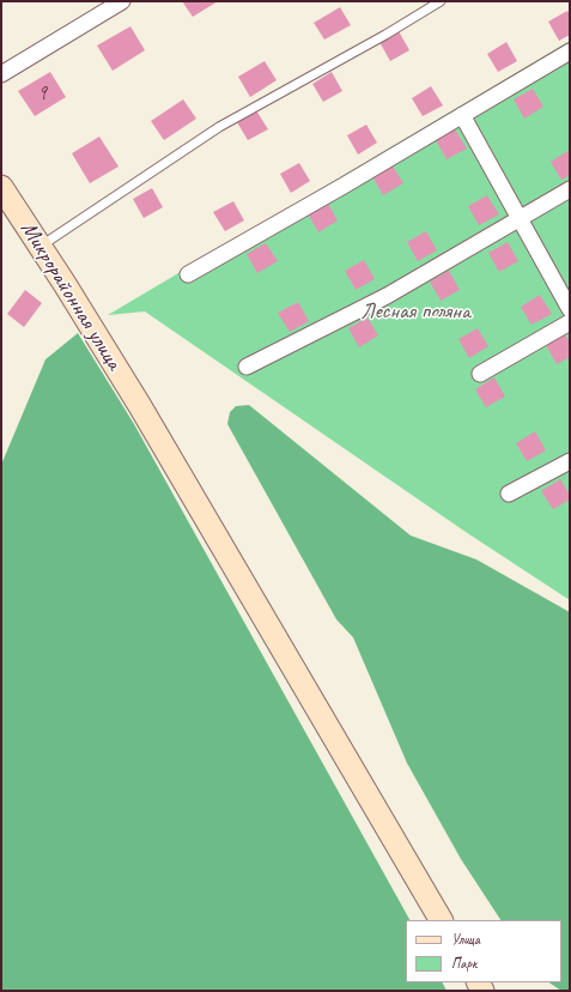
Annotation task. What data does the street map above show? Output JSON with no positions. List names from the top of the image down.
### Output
{
  "streets": {
    "street": ["Микрорайонная улица"]
  },
  "parks": ["Лесная поляна"],
  "house_numbers": ["9"],
  "legend": ["Улица", "Парк"]
}
